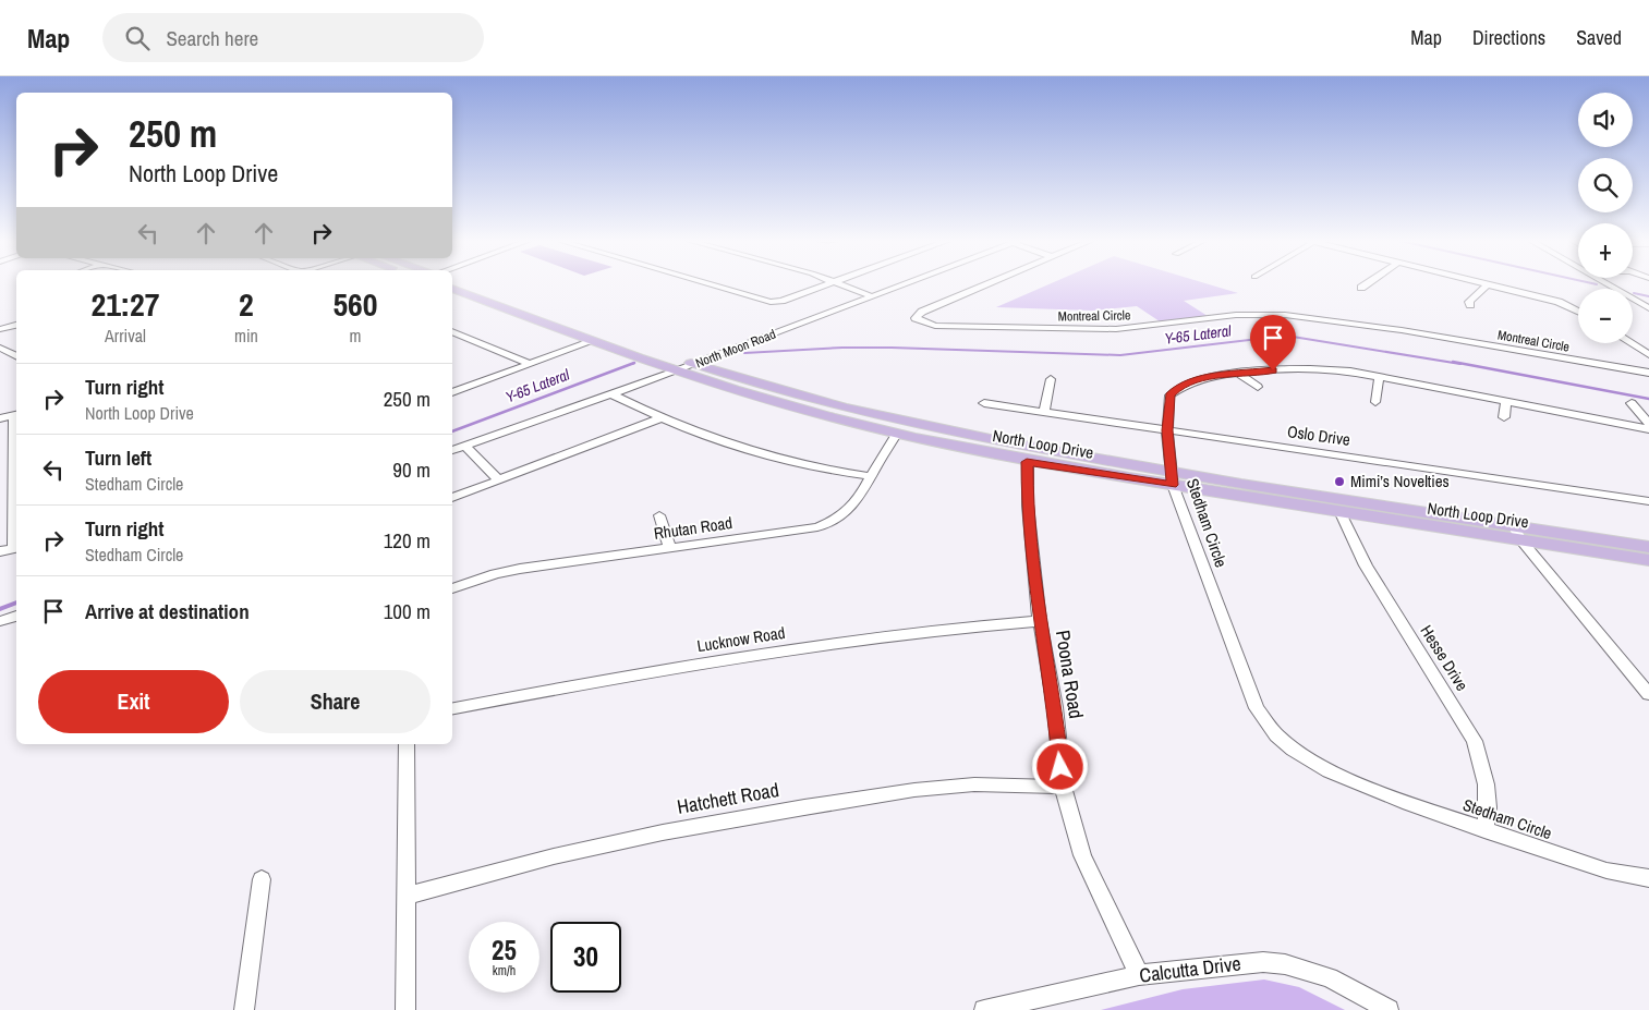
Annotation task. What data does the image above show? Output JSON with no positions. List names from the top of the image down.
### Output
{
  "streets": {
    "main road": ["North Loop Drive"],
    "street": [
      "Montreal Circle",
      "North Moon Road",
      "Oslo Drive",
      "Stedham Circle",
      "Rhutan Road",
      "Lucknow Road",
      "Hesse Drive",
      "Poona Road",
      "Hatchett Road",
      "Calcutta Drive"
    ]
  },
  "crossings": [
    ["North Moon Road", "North Loop Drive"],
    ["Oslo Drive", "Stedham Circle"],
    ["North Loop Drive", "Stedham Circle"],
    ["North Loop Drive", "Rhutan Road"],
    ["North Loop Drive", "Hesse Drive"],
    ["North Loop Drive", "Poona Road"],
    ["Stedham Circle", "Hesse Drive"],
    ["Lucknow Road", "Poona Road"],
    ["Poona Road", "Hatchett Road"],
    ["Poona Road", "Calcutta Drive"]
  ],
  "water": ["Y-65 Lateral"],
  "places": ["Mimi’s Novelties"],
  "page": {
    "header": "Map",
    "search": "Search here",
    "nav": ["Map", "Directions", "Saved"],
    "map_buttons": ["+", "−"],
    "turn": ["250 m", "North Loop Drive"],
    "eta": [
      "21:27",
      "Arrival",
      "2",
      "min",
      "560",
      "m"
    ],
    "list": [
      {
        "name": "Turn right",
        "note": "North Loop Drive",
        "value": "250 m"
      },
      {
        "name": "Turn left",
        "note": "Stedham Circle",
        "value": "90 m"
      },
      {
        "name": "Turn right",
        "note": "Stedham Circle",
        "value": "120 m"
      },
      {
        "name": "Arrive at destination",
        "value": "100 m"
      }
    ],
    "buttons": ["Exit", "Share"],
    "speed": "25 km/h",
    "limit": "30"
  }
}
